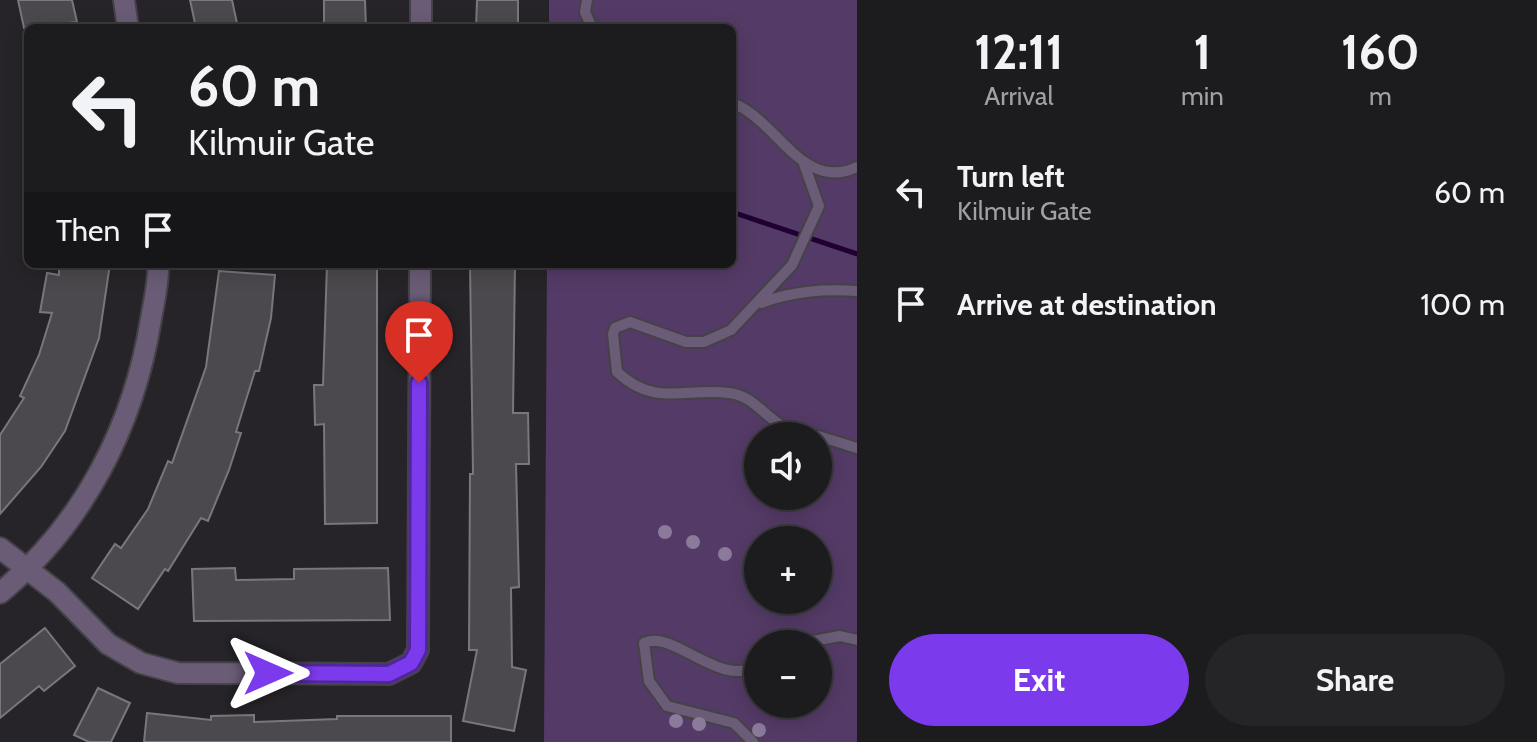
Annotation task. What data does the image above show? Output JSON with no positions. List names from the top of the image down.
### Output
{
  "page": {
    "eta": [
      "12:11",
      "Arrival",
      "1",
      "min",
      "160",
      "m"
    ],
    "turn": ["60 m", "Kilmuir Gate"],
    "list": [
      {
        "name": "Turn left",
        "note": "Kilmuir Gate",
        "value": "60 m"
      },
      {
        "name": "Arrive at destination",
        "value": "100 m"
      }
    ],
    "then": "Then",
    "map_buttons": ["+", "−"],
    "buttons": ["Exit", "Share"]
  }
}
